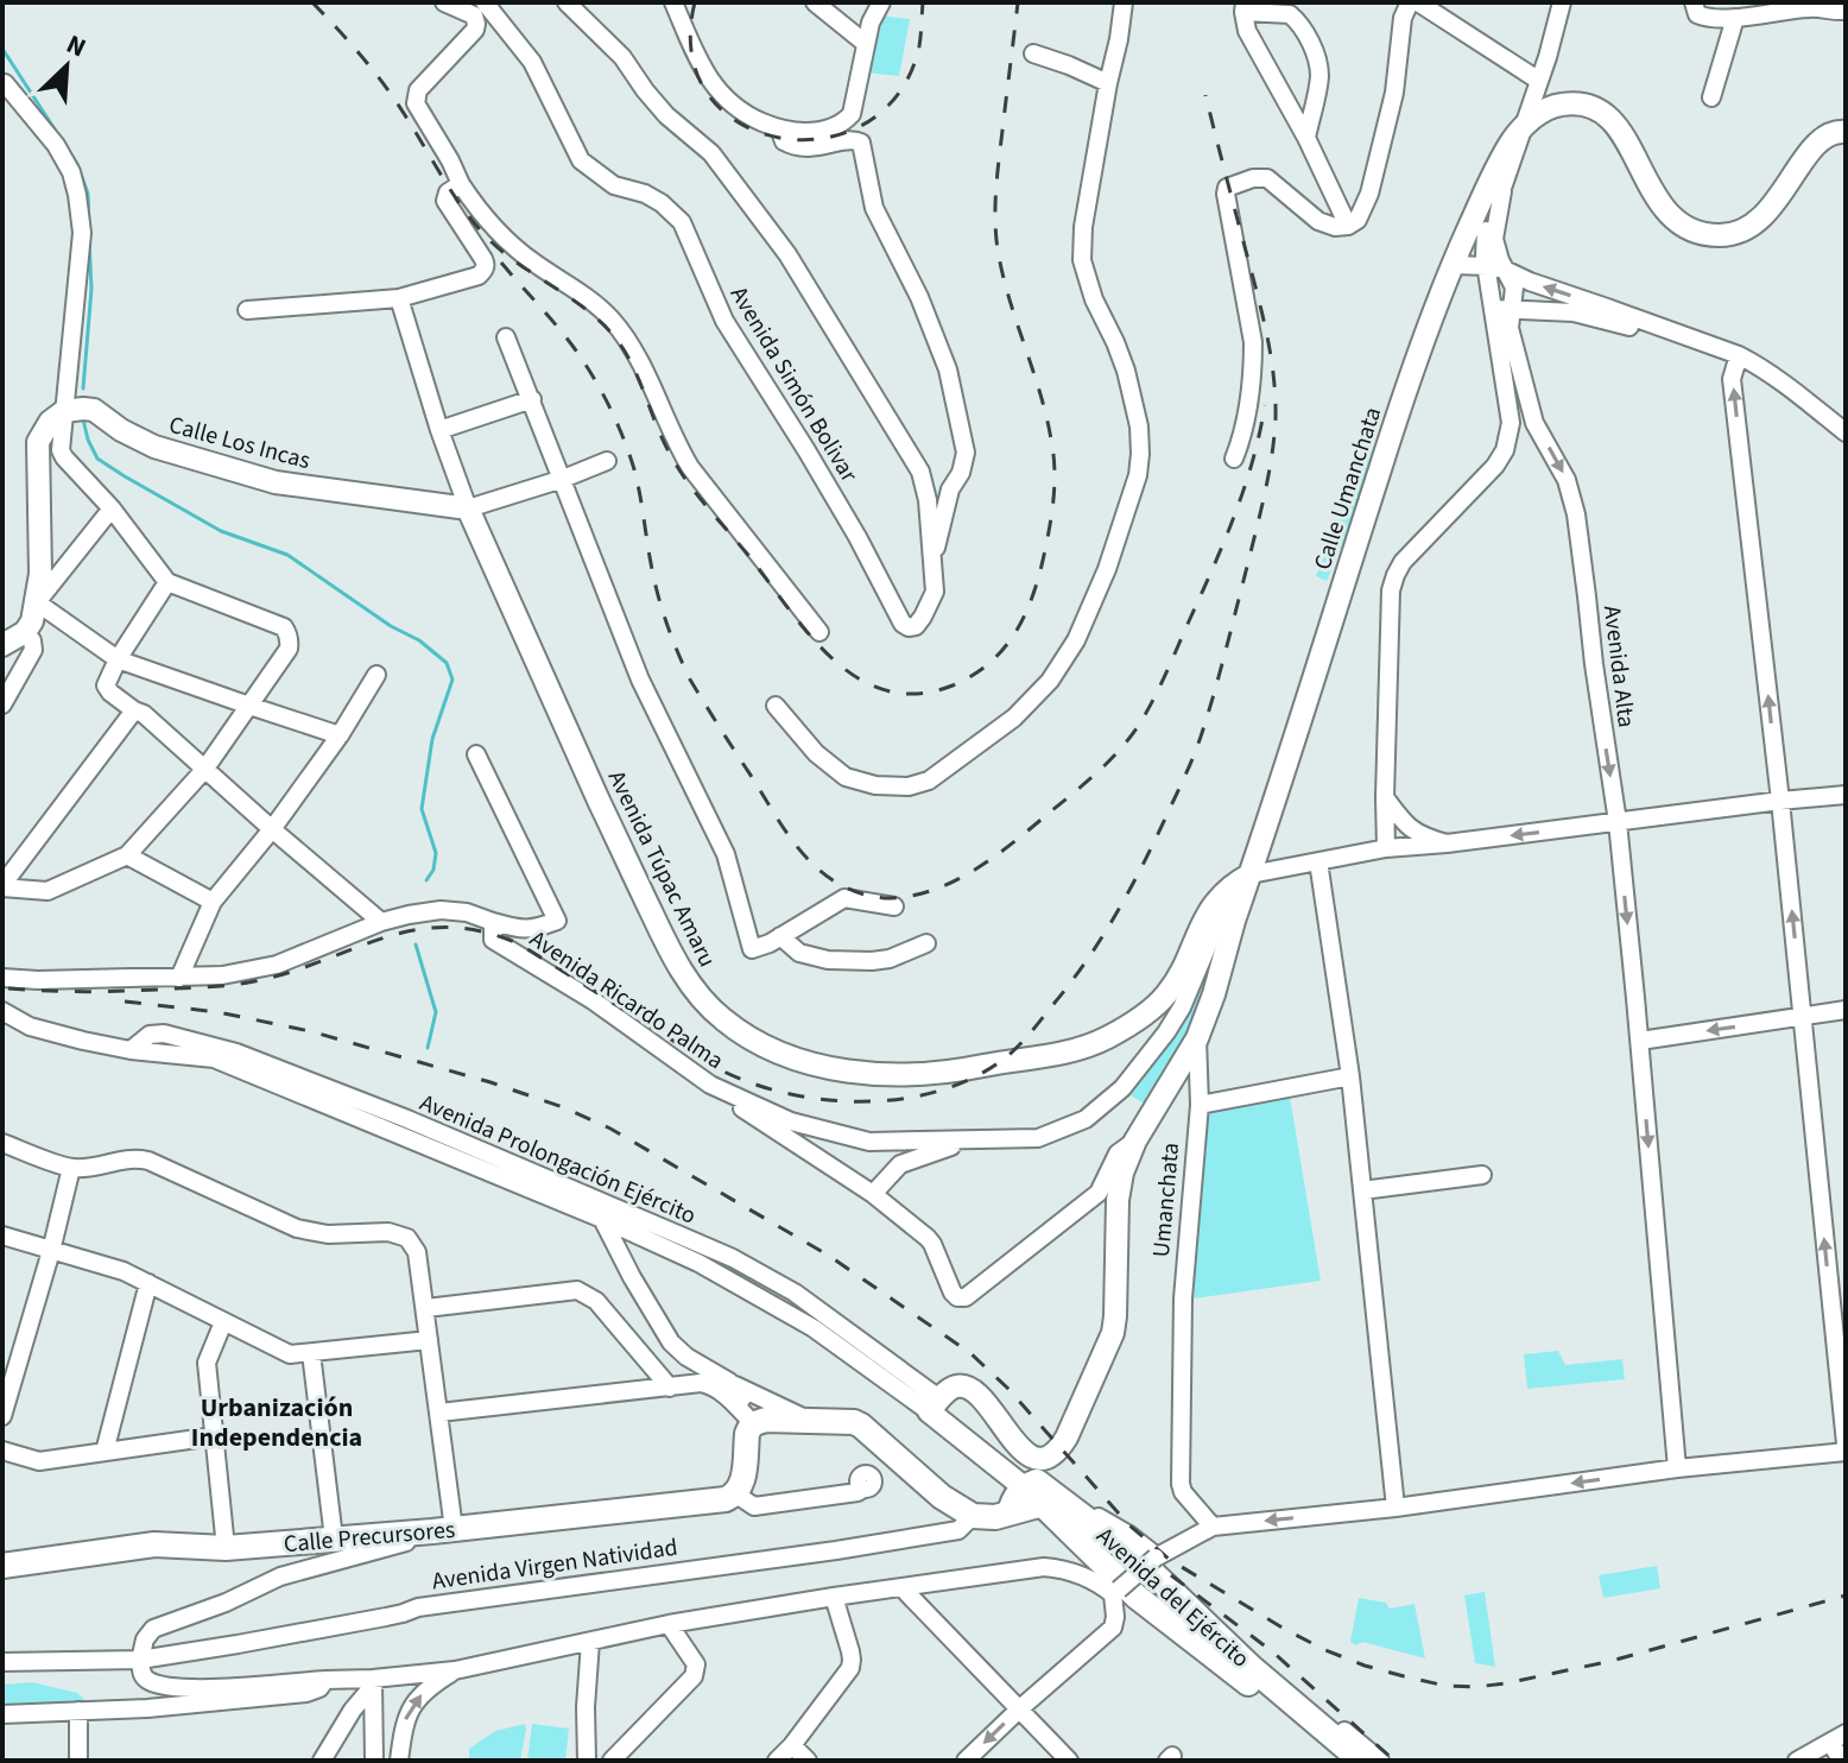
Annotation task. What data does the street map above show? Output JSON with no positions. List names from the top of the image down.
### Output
{
  "streets": {
    "main road": [
      "Calle Los Incas",
      "Calle Umanchata",
      "Avenida Túpac Amaru",
      "Umanchata",
      "Calle Precursores",
      "Avenida del Ejército"
    ],
    "street": [
      "Avenida Simón Bolivar",
      "Avenida Alta",
      "Avenida Ricardo Palma",
      "Avenida Prolongación Ejército",
      "Avenida Virgen Natividad"
    ]
  },
  "crossings": [
    ["Calle Los Incas", "Avenida Túpac Amaru"],
    ["Calle Umanchata", "Avenida Túpac Amaru"],
    ["Calle Umanchata", "Avenida Ricardo Palma"],
    ["Calle Umanchata", "Umanchata"],
    ["Avenida Túpac Amaru", "Avenida Ricardo Palma"],
    ["Avenida Túpac Amaru", "Umanchata"],
    ["Avenida Ricardo Palma", "Umanchata"],
    ["Avenida Prolongación Ejército", "Avenida del Ejército"]
  ],
  "one_way": ["Avenida Alta"],
  "districts": ["Urbanización Independencia"],
  "north": "top right"
}
